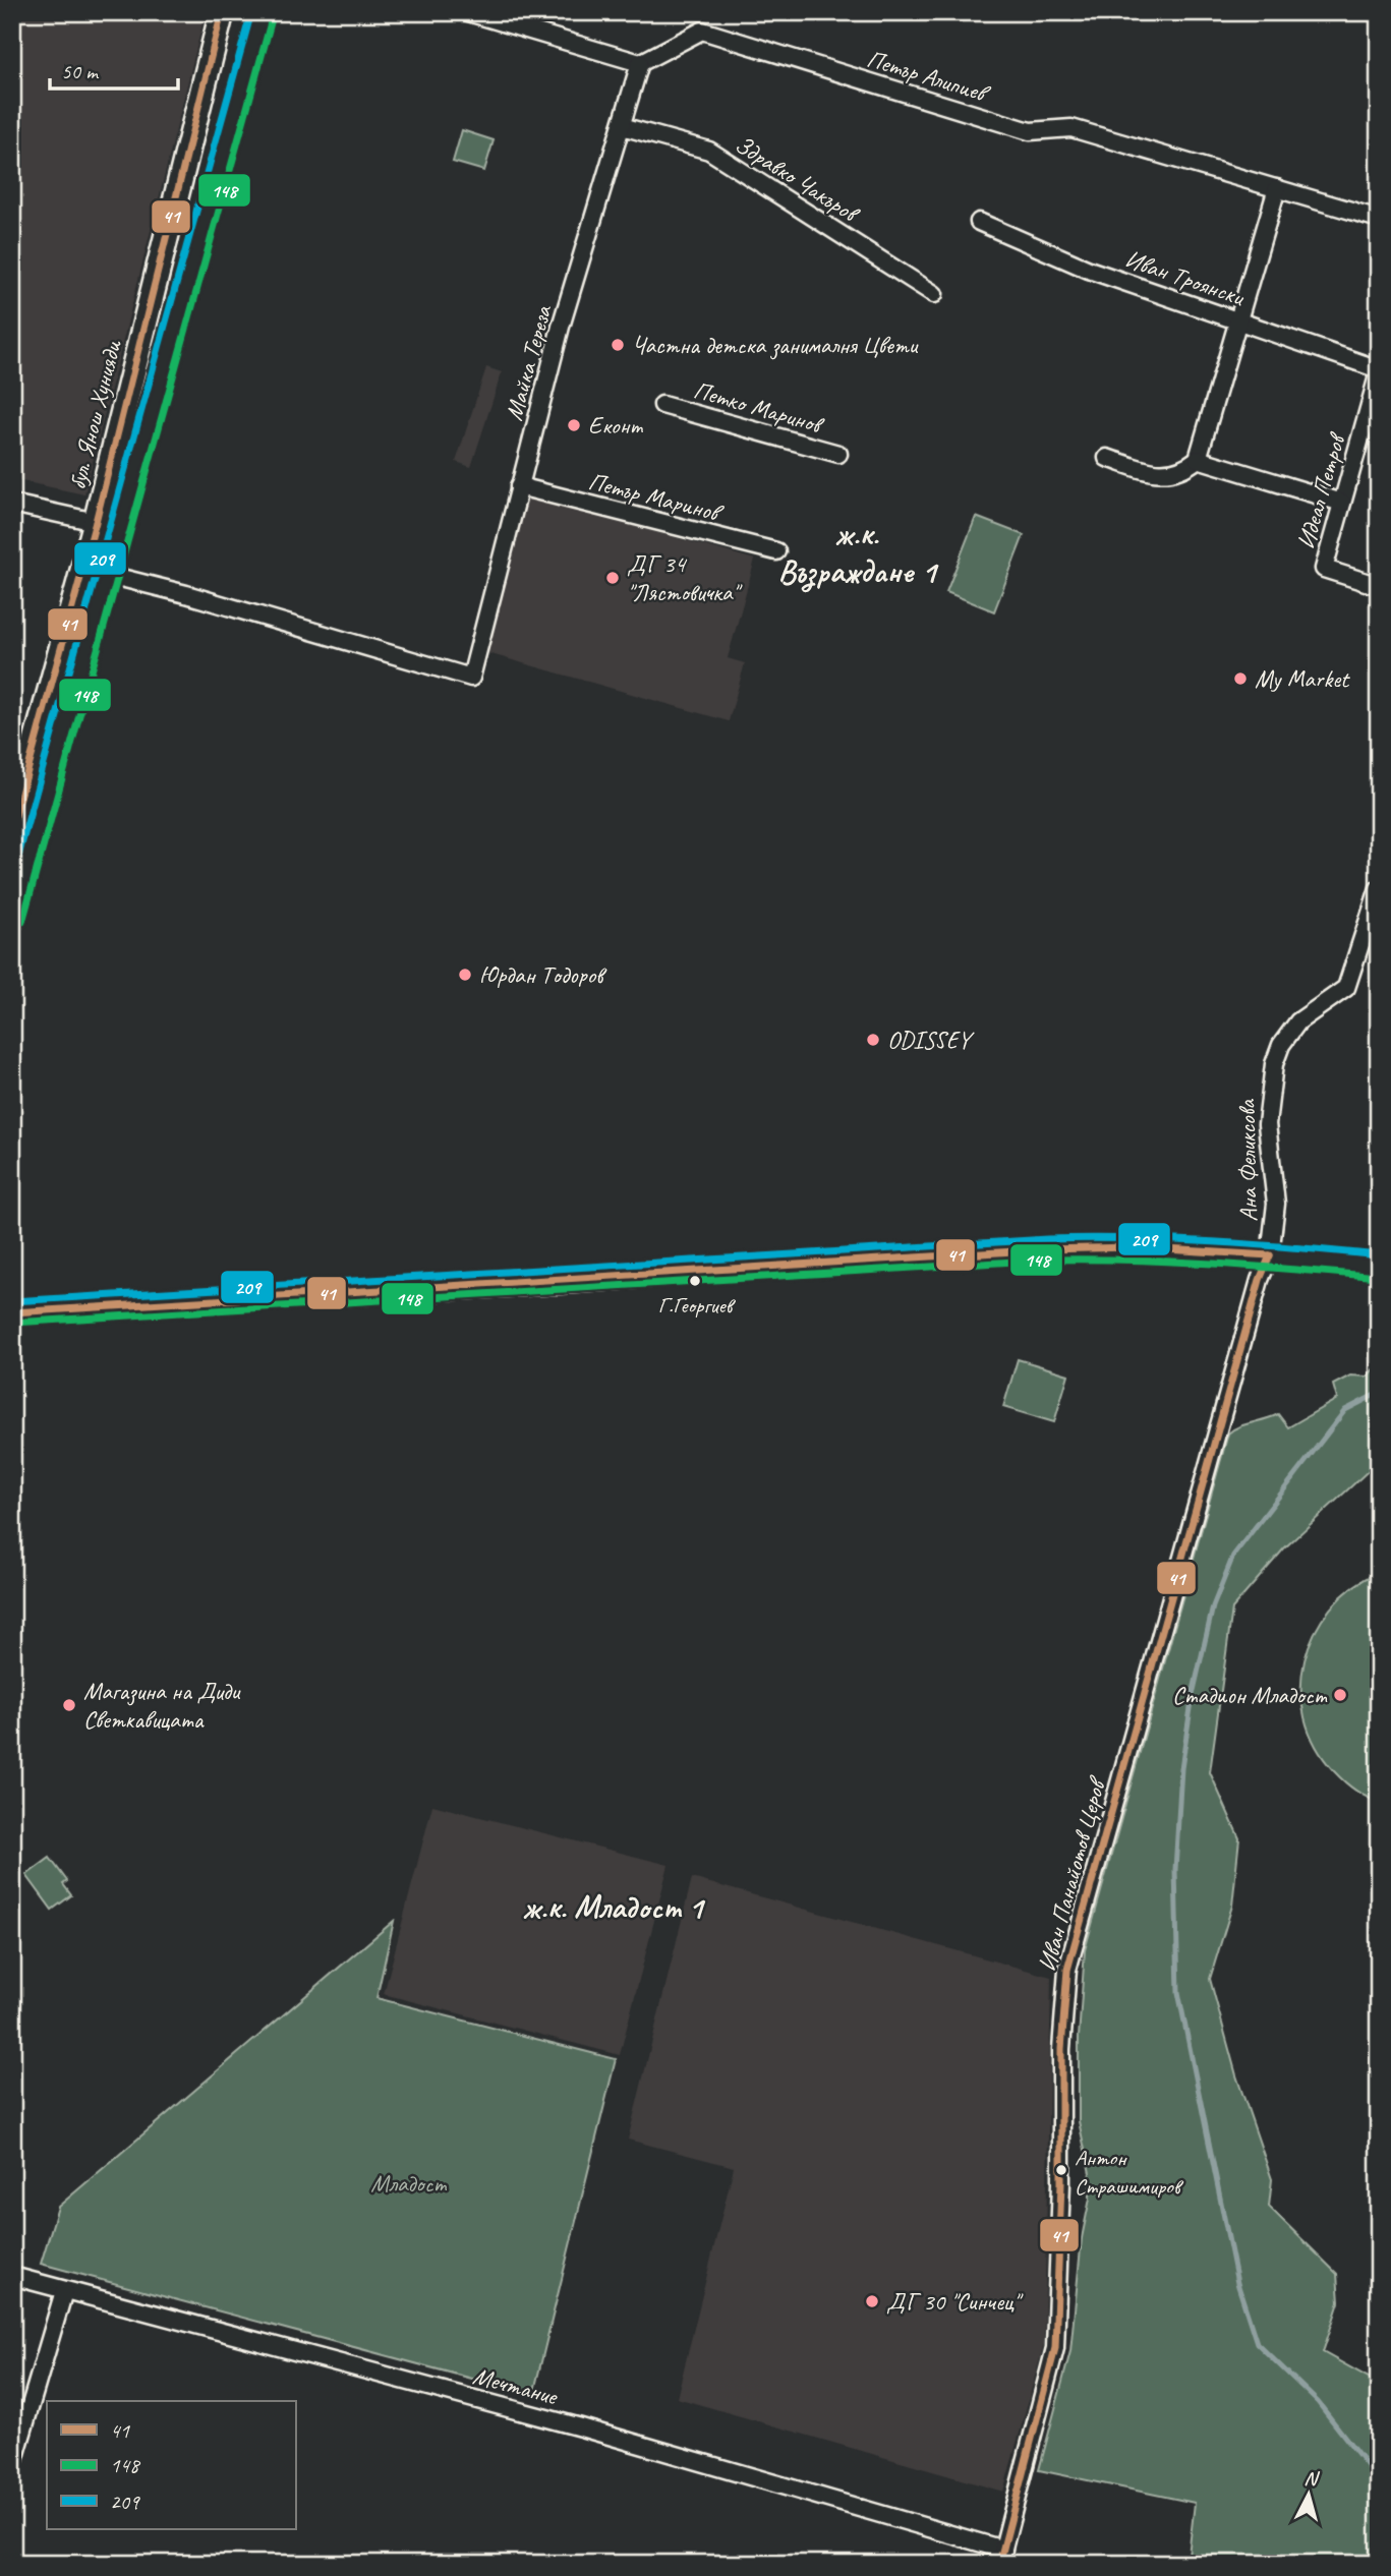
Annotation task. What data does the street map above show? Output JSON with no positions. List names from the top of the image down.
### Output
{
  "streets": {
    "street": [
      "Петър Алипиев",
      "Здравко Чакъров",
      "Иван Троянски",
      "Майка Тереза",
      "Петко Маринов",
      "бул. Янош Хунияди",
      "Идеал Петров",
      "Петър Маринов",
      "Ана Феликсова",
      "Иван Панайотов Церов",
      "Мечтание"
    ]
  },
  "crossings": [
    ["Петър Алипиев", "Майка Тереза"],
    ["Здравко Чакъров", "Майка Тереза"],
    ["Иван Троянски", "Идеал Петров"],
    ["Майка Тереза", "Петър Маринов"],
    ["Ана Феликсова", "Иван Панайотов Церов"],
    ["Иван Панайотов Церов", "Мечтание"]
  ],
  "districts": ["ж.к. Възраждане 1", "ж.к. Младост 1"],
  "parks": ["Младост"],
  "places": [
    "Частна детска занималня Цвети",
    "Еконт",
    "ДГ 34 \"Лястовичка\"",
    "My Market",
    "Юрдан Тодоров",
    "ODISSEY",
    "Г.Георгиев",
    "Стадион Младост",
    "Магазина на Диди Светкавицата",
    "Антон Страшимиров",
    "ДГ 30 \"Синчец\""
  ],
  "lines": ["transit line 41", "transit line 209", "transit line 148"],
  "legend": ["41", "148", "209"],
  "scale_bar": "50 m",
  "north": "top"
}
